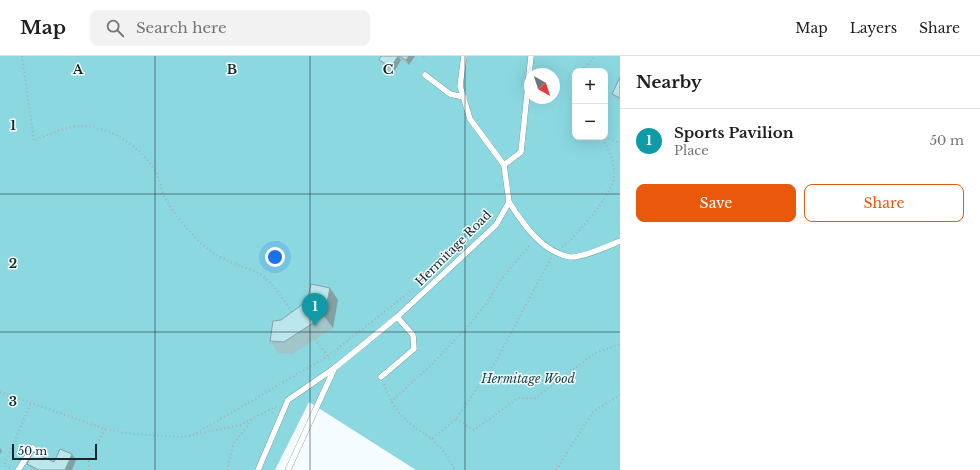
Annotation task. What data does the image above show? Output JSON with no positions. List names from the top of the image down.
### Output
{
  "streets": {
    "lane": ["Hermitage Road"]
  },
  "parks": ["Hermitage Wood"],
  "scale_bar": "50 m",
  "north": "bottom right",
  "page": {
    "header": "Map",
    "search": "Search here",
    "nav": ["Map", "Layers", "Share"],
    "heading": "Nearby",
    "map_buttons": ["+", "−"],
    "list": [
      {
        "mark": "1",
        "name": "Sports Pavilion",
        "note": "Place",
        "value": "50 m"
      }
    ],
    "buttons": ["Save", "Share"],
    "pins": "1",
    "scale": "50 m"
  },
  "grid": {
    "columns": ["A", "B", "C"],
    "rows": ["1", "2", "3"]
  }
}
